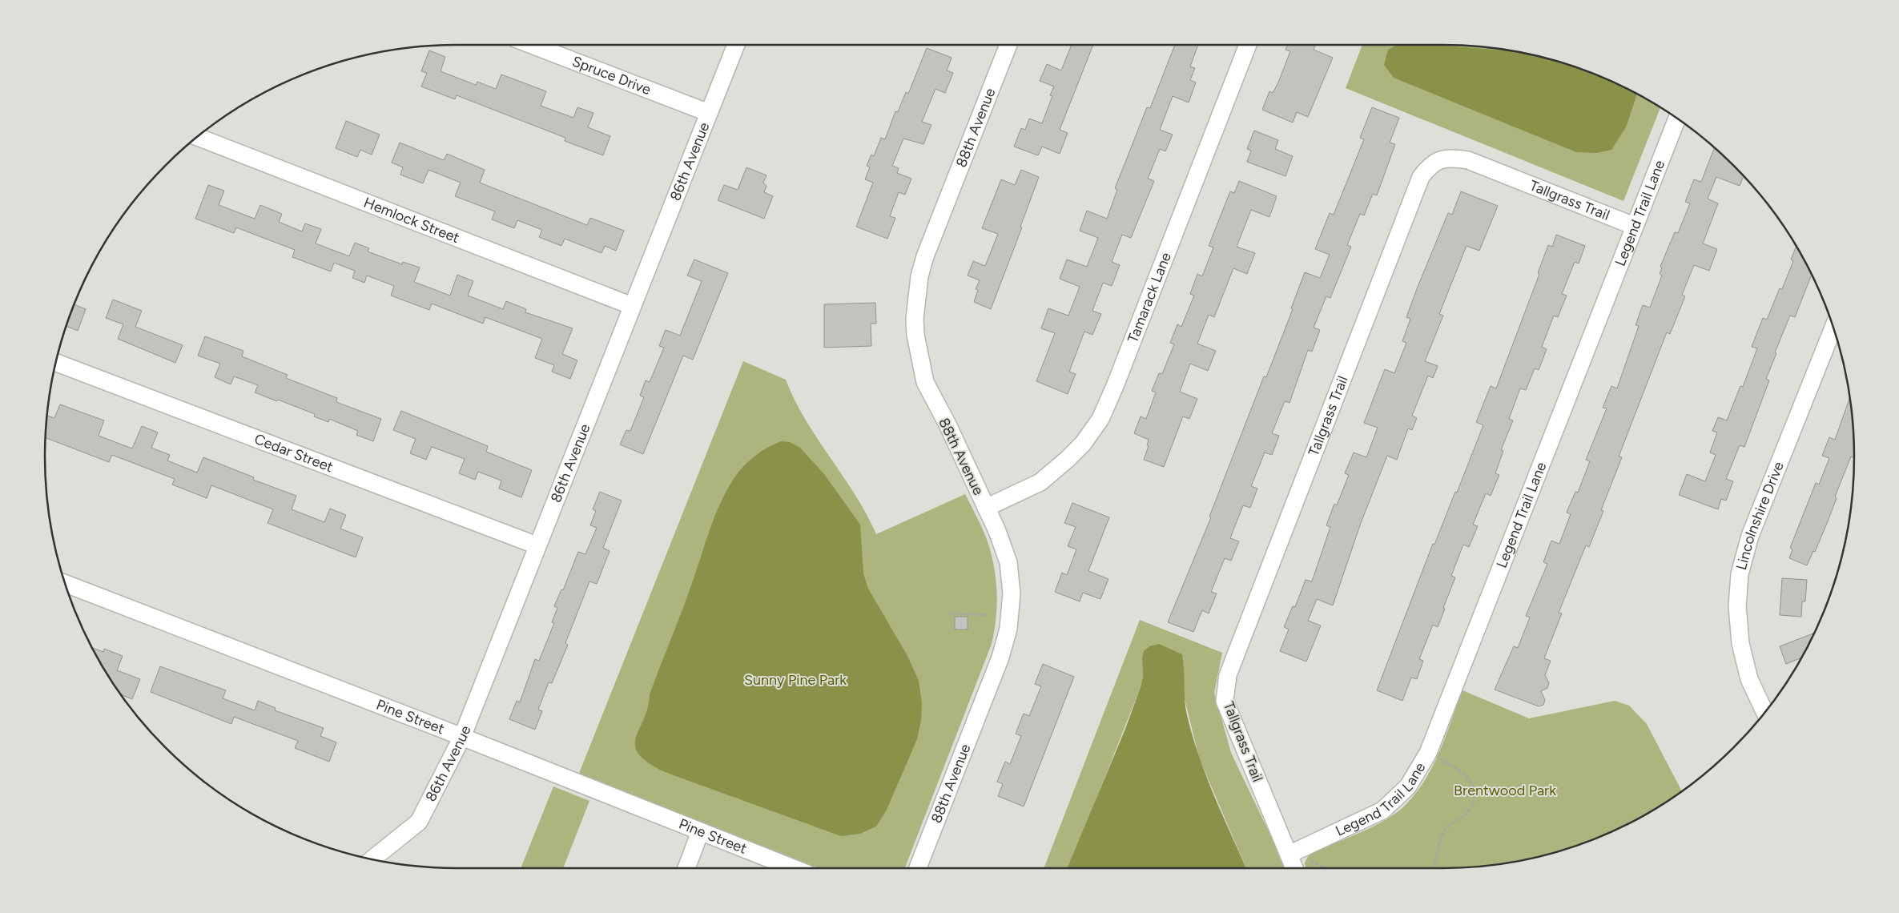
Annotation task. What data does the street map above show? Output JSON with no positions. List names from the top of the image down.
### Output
{
  "streets": {
    "street": [
      "Spruce Drive",
      "88th Avenue",
      "86th Avenue",
      "Tallgrass Trail",
      "Legend Trail Lane",
      "Hemlock Street",
      "Tamarack Lane",
      "Cedar Street",
      "Lincolnshire Drive",
      "Pine Street"
    ]
  },
  "crossings": [
    ["Spruce Drive", "86th Avenue"],
    ["88th Avenue", "Tamarack Lane"],
    ["86th Avenue", "Hemlock Street"],
    ["86th Avenue", "Cedar Street"],
    ["86th Avenue", "Pine Street"],
    ["Tallgrass Trail", "Legend Trail Lane"]
  ],
  "parks": ["Sunny Pine Park", "Brentwood Park"]
}
